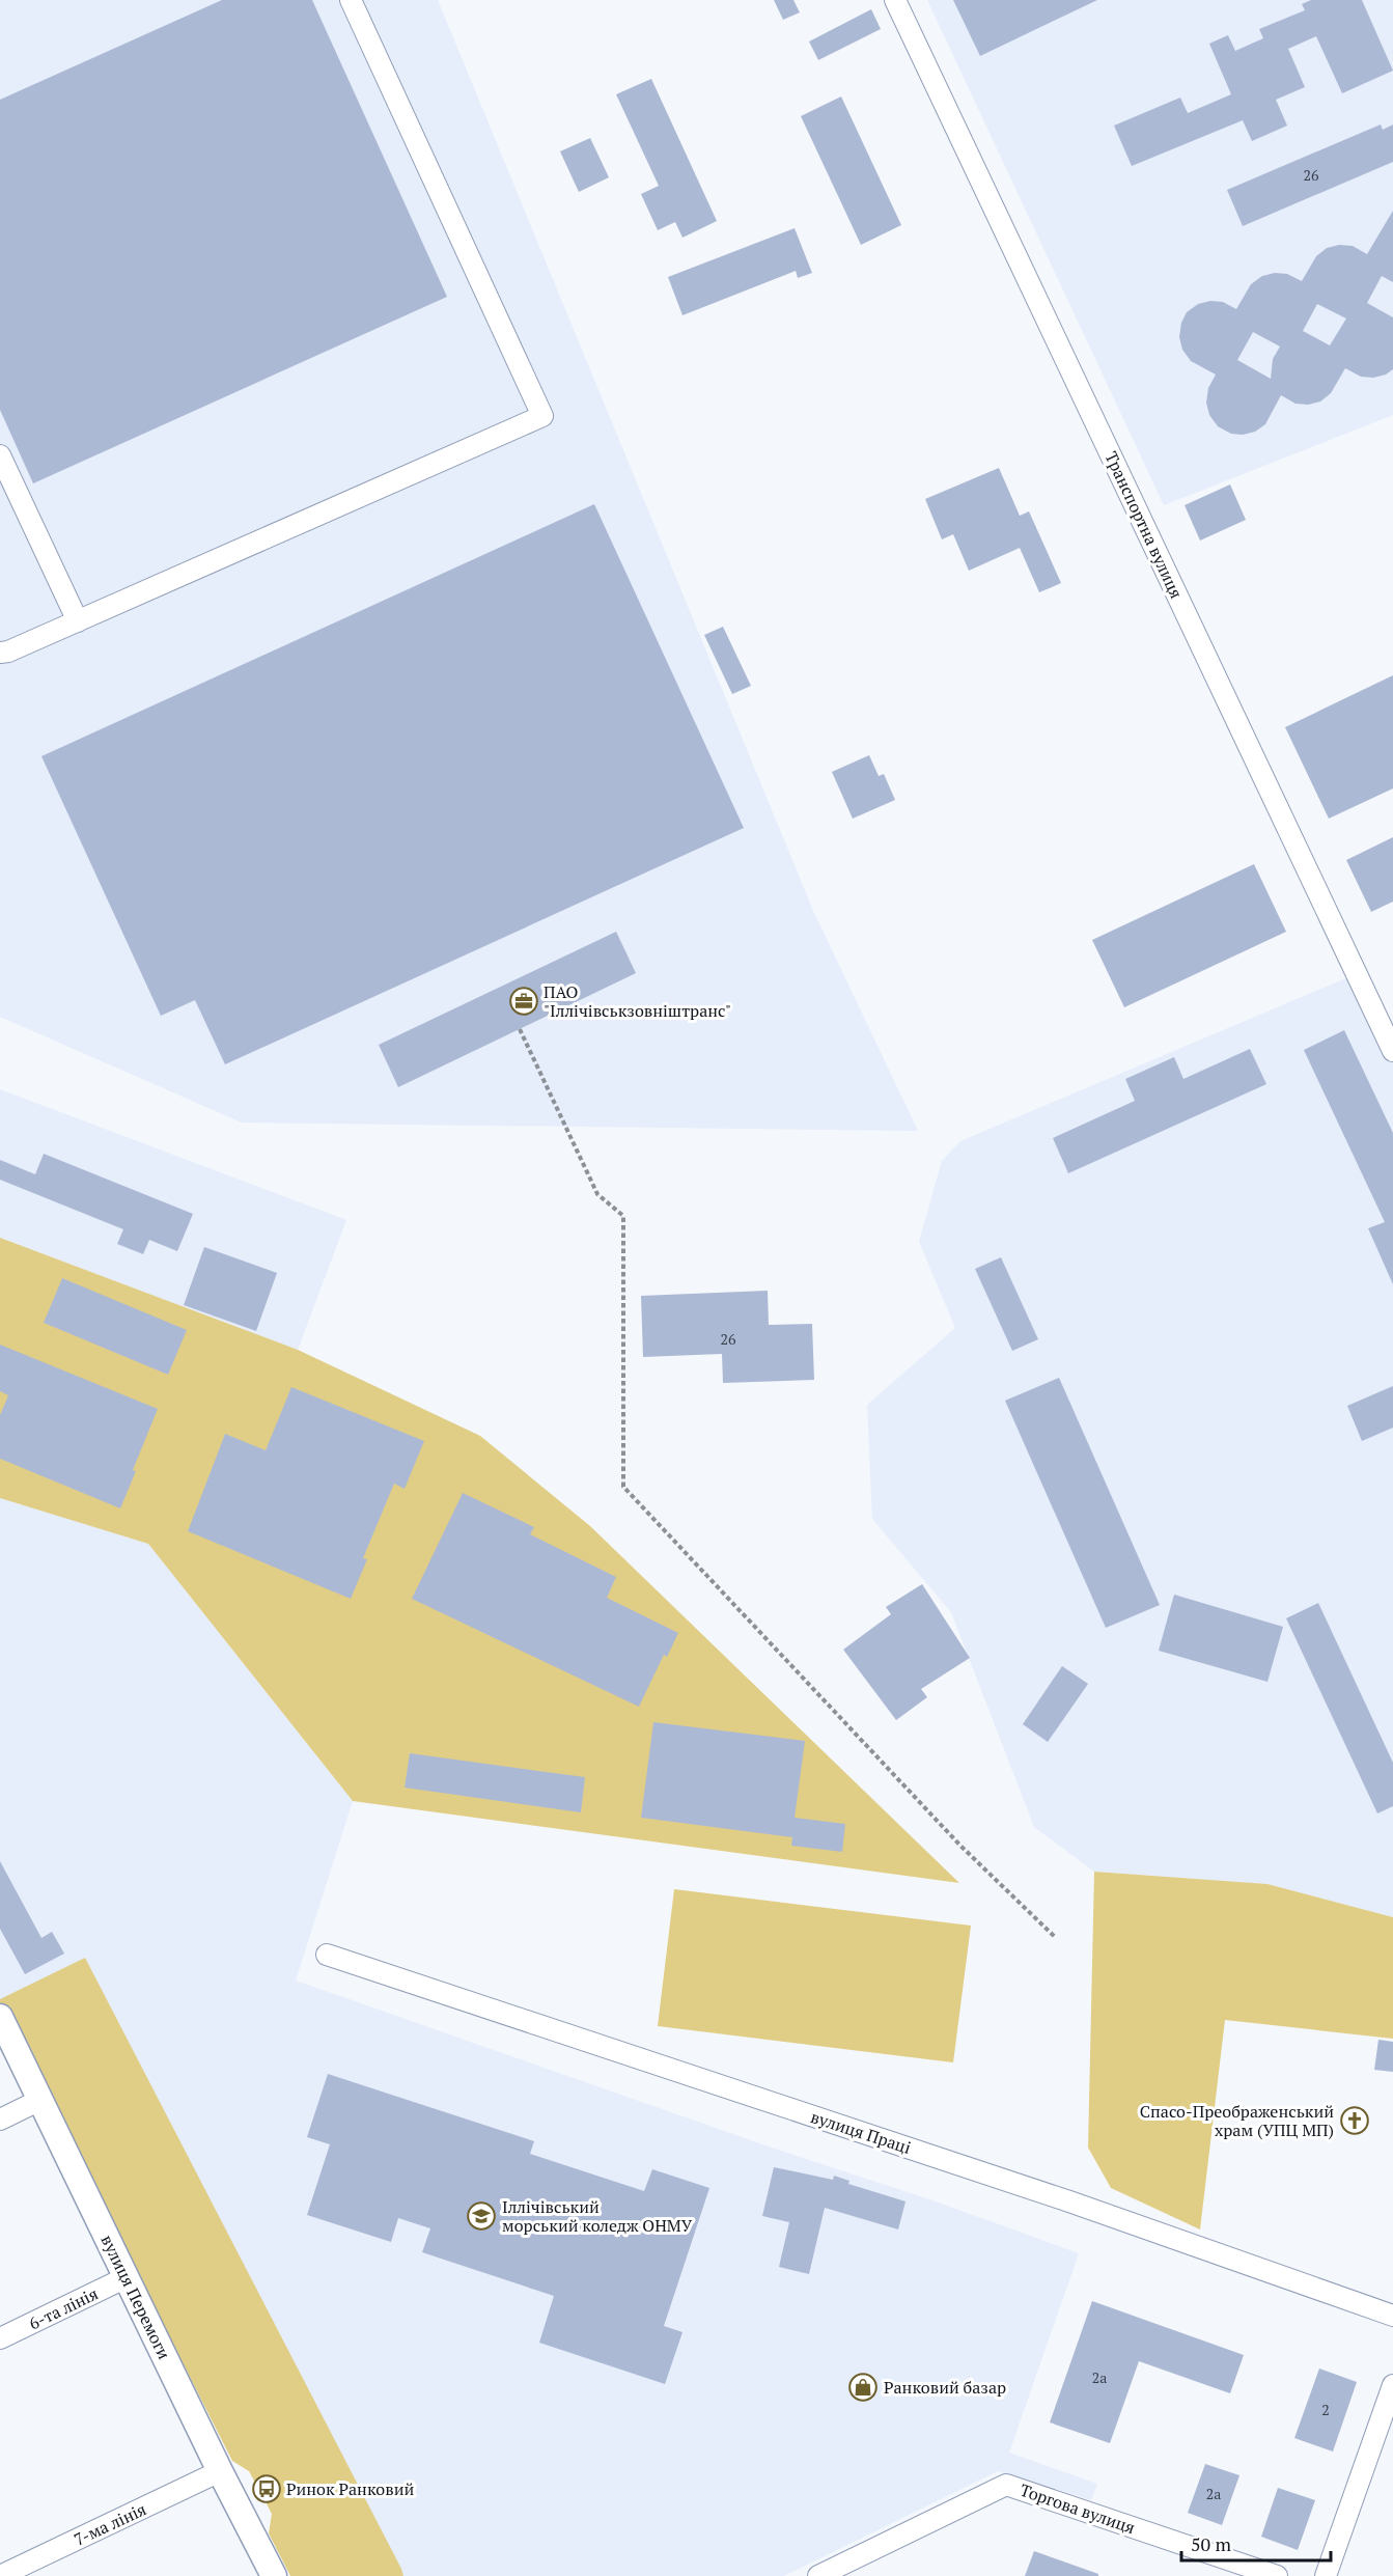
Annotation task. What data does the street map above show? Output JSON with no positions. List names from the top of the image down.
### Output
{
  "streets": {
    "main road": ["вулиця Перемоги"],
    "street": [
      "Транспортна вулиця",
      "вулиця Праці",
      "6-та лінія",
      "Торгова вулиця",
      "7-ма лінія"
    ]
  },
  "crossings": [
    ["вулиця Перемоги", "6-та лінія"],
    ["вулиця Перемоги", "7-ма лінія"]
  ],
  "places": {
    "office": ["ПАО \"Іллічівськзовніштранс\""],
    "church": ["Спасо-Преображенський храм (УПЦ МП)"],
    "school or university": ["Іллічівський морський коледж ОНМУ"],
    "shop": ["Ранковий базар"],
    "bus stop": ["Ринок Ранковий"]
  },
  "house_numbers": [
    "26",
    "26",
    "2а",
    "2",
    "2а"
  ],
  "scale_bar": "50 m"
}
